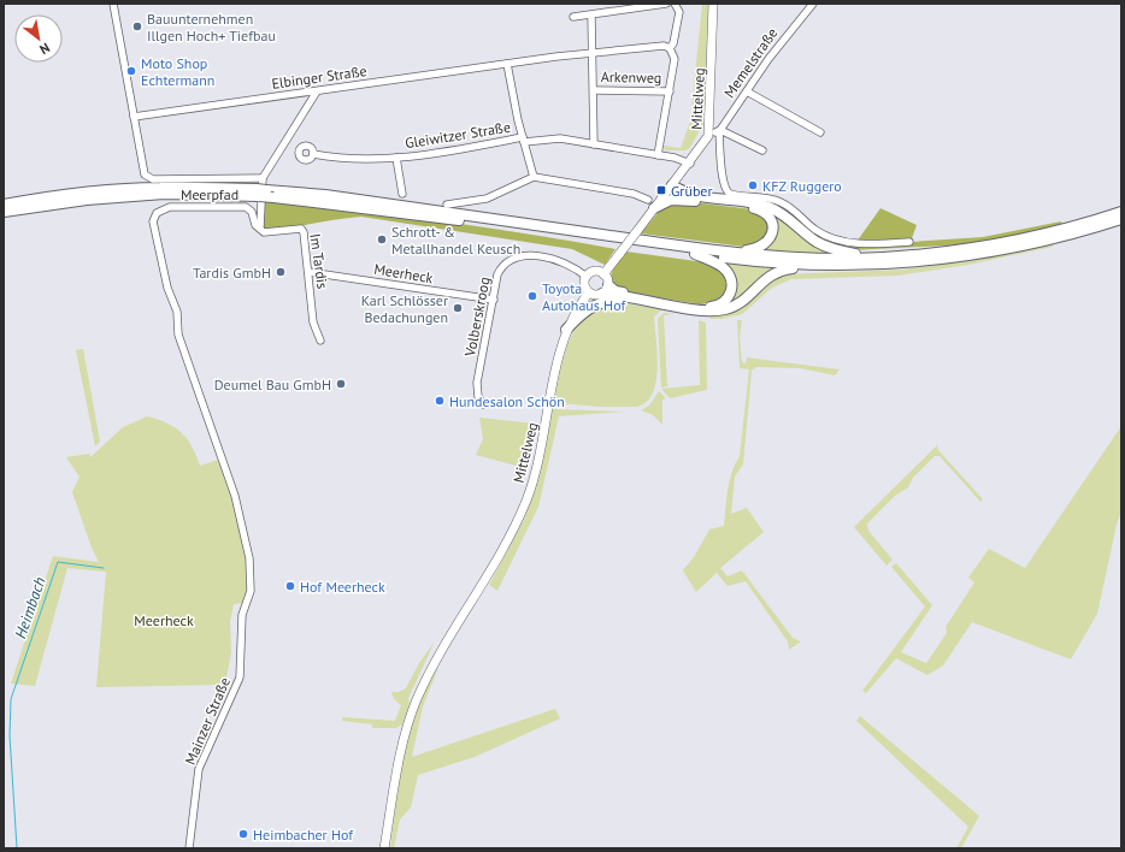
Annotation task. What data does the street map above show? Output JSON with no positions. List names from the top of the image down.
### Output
{
  "streets": {
    "main road": ["Mittelweg"],
    "street": [
      "Memelstraße",
      "Elbinger Straße",
      "Arkenweg",
      "Gleiwitzer Straße",
      "Meerpfad",
      "Im Tardis",
      "Meerheck",
      "Volberskroog",
      "Mainzer Straße"
    ]
  },
  "crossings": [
    ["Memelstraße", "Mittelweg"],
    ["Elbinger Straße", "Meerpfad"],
    ["Mittelweg", "Gleiwitzer Straße"],
    ["Mittelweg", "Volberskroog"],
    ["Meerpfad", "Im Tardis"],
    ["Meerpfad", "Mainzer Straße"],
    ["Im Tardis", "Meerheck"],
    ["Meerheck", "Volberskroog"]
  ],
  "water": ["Heimbach"],
  "parks": ["Meerheck"],
  "places": {
    "other": [
      "Bauunternehmen Illgen Hoch+ Tiefbau",
      "Moto Shop Echtermann",
      "KFZ Ruggero",
      "Schrott- & Metallhandel Keusch",
      "Tardis GmbH",
      "Toyota Autohaus Hof",
      "Karl Schlösser Bedachungen",
      "Deumel Bau GmbH",
      "Hundesalon Schön",
      "Hof Meerheck",
      "Heimbacher Hof"
    ],
    "transit": ["Grüber"]
  },
  "north": "bottom right"
}
